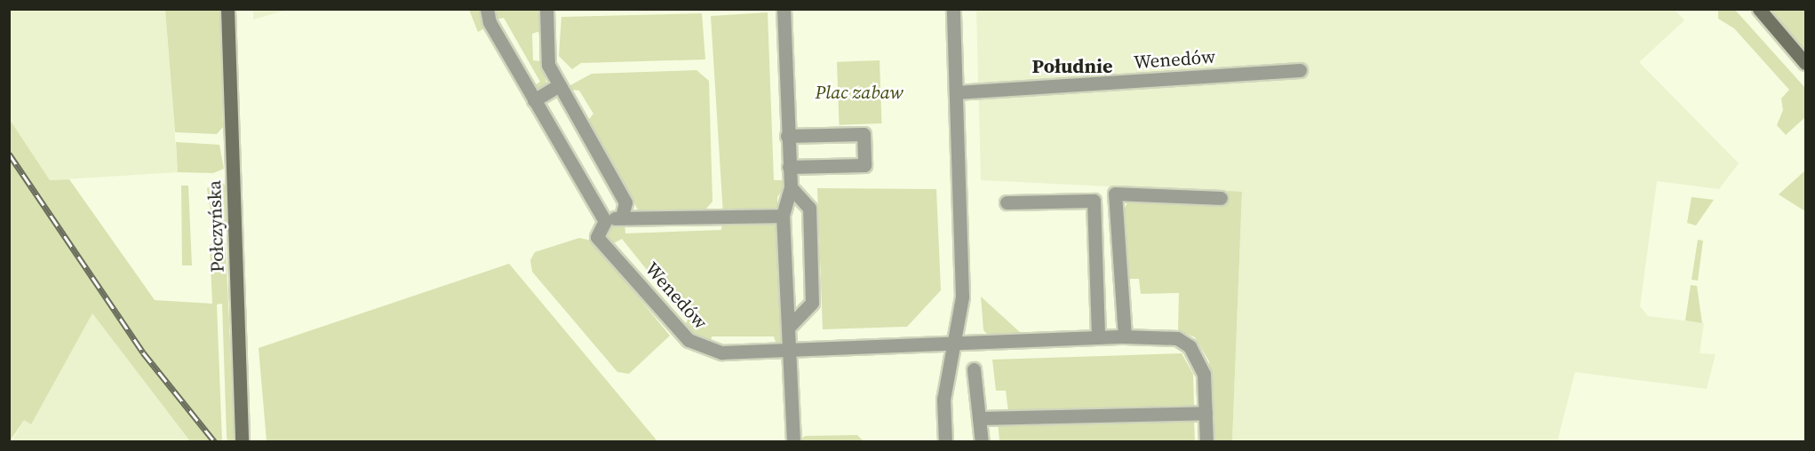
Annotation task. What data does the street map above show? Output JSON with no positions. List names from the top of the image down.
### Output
{
  "streets": {
    "street": ["Wenedów", "Połczyńska"]
  },
  "districts": ["Południe"],
  "parks": ["Plac zabaw"]
}
